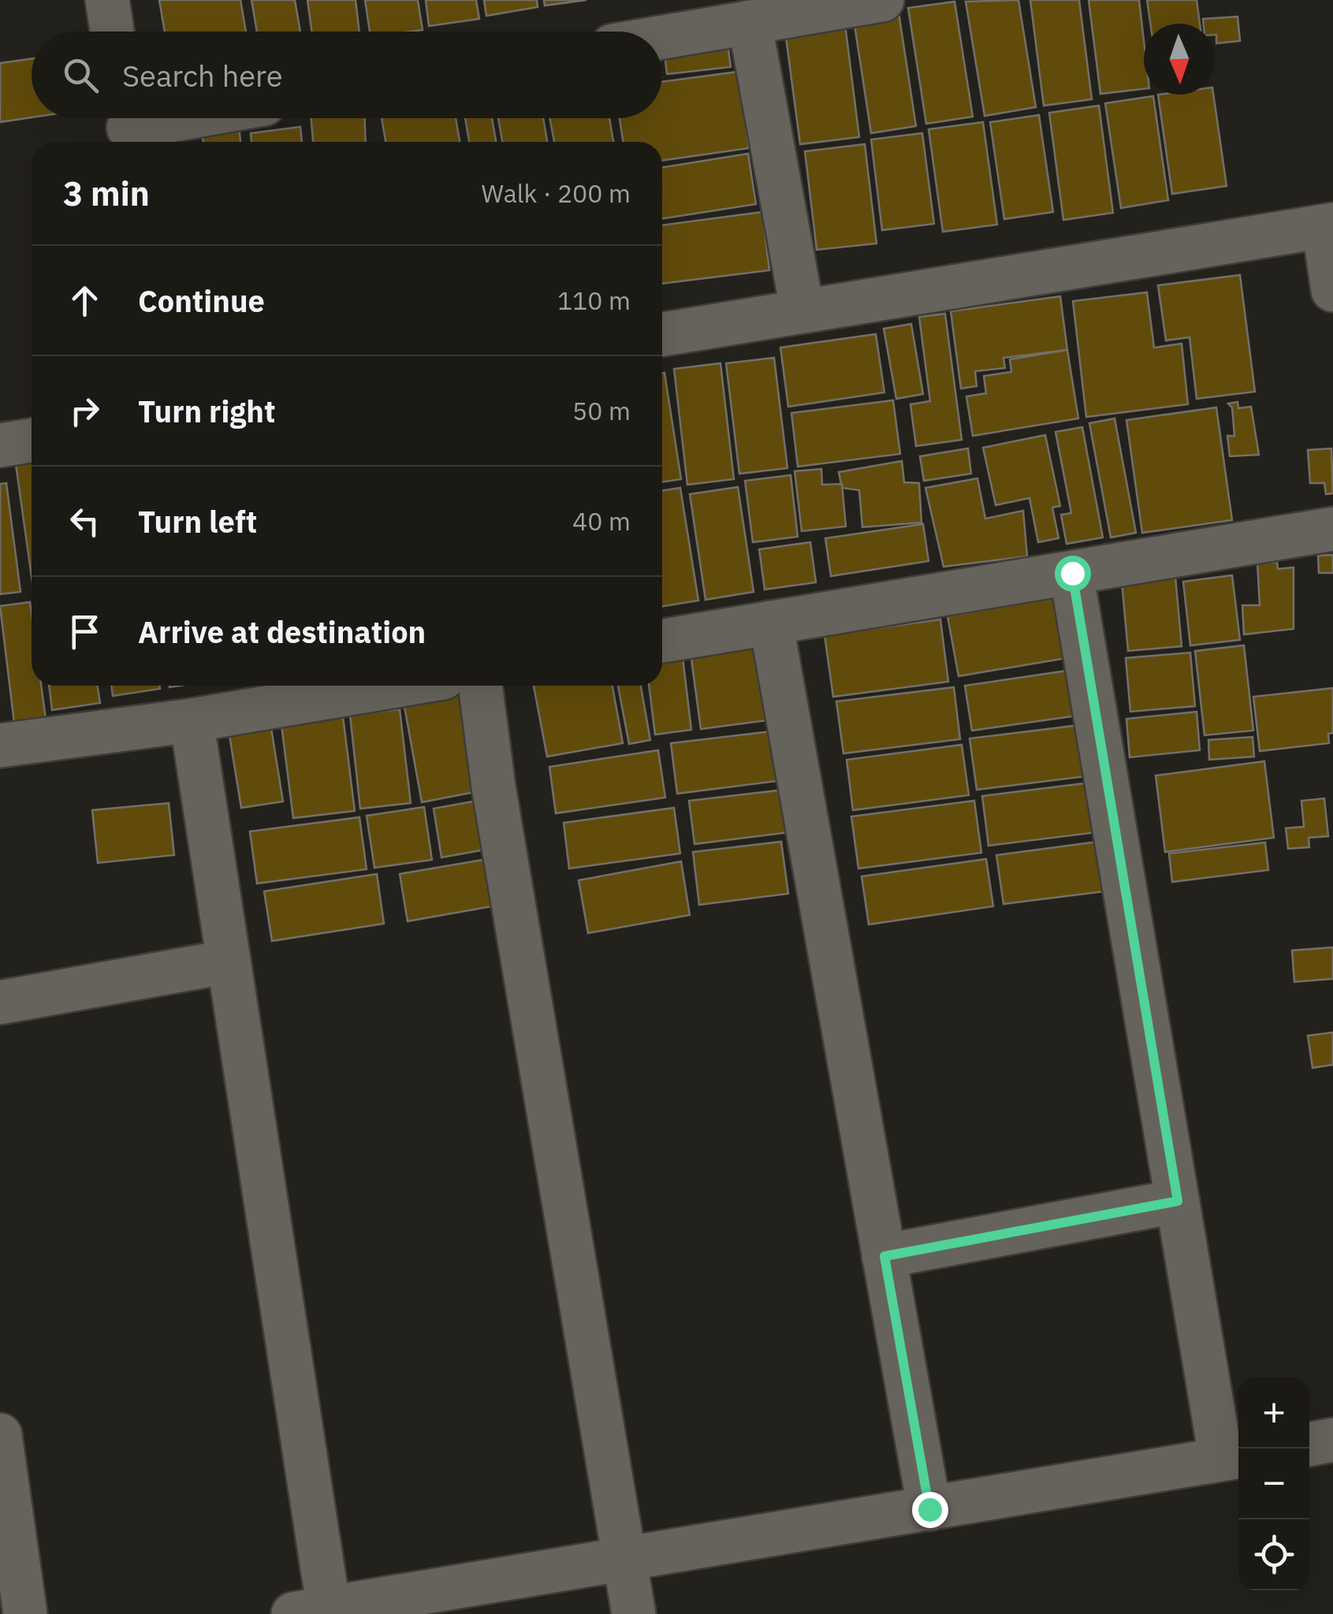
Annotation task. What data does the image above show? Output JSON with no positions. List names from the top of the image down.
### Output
{
  "north": "bottom",
  "page": {
    "search": "Search here",
    "heading": ["3 min", "Walk · 200 m"],
    "list": [
      ["Continue", "110 m"],
      ["Turn right", "50 m"],
      ["Turn left", "40 m"],
      "Arrive at destination"
    ],
    "map_buttons": ["+", "−"]
  }
}
